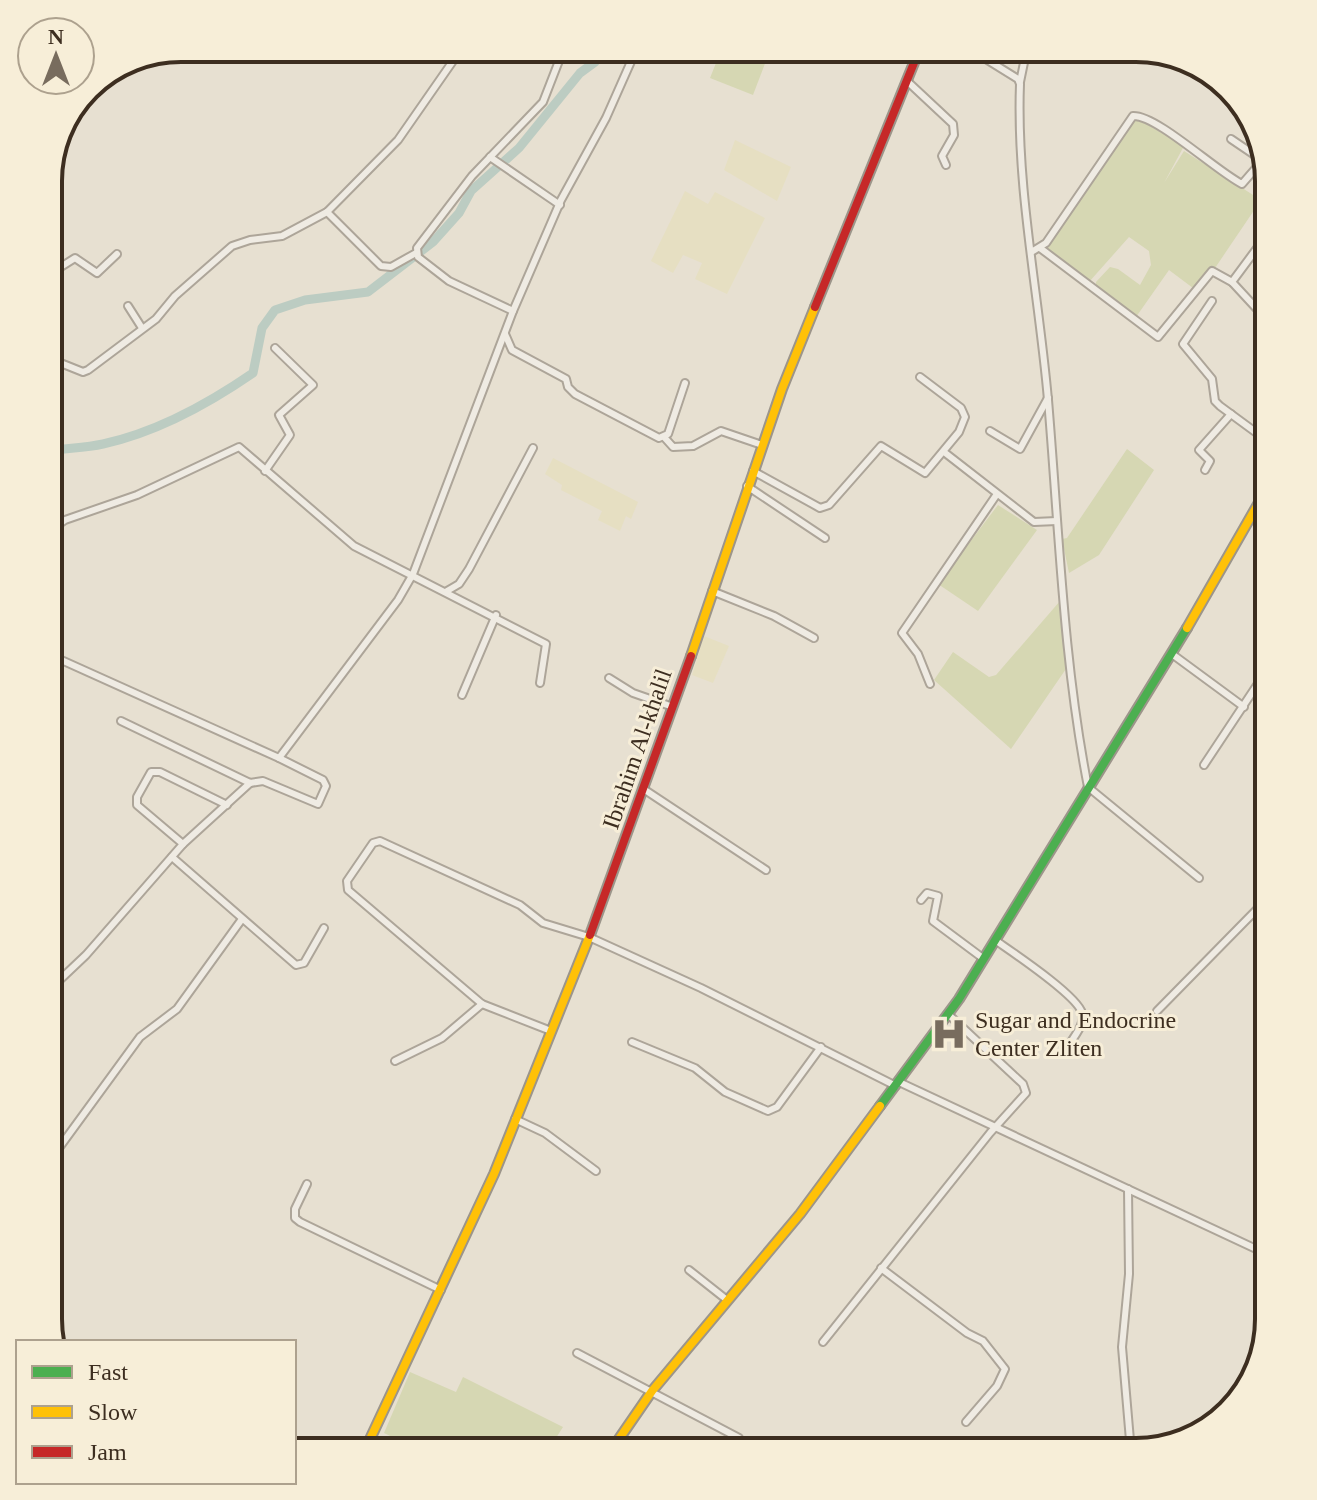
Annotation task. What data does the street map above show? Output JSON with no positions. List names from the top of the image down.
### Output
{
  "streets": {
    "street": ["Ibrahim Al-khalil"]
  },
  "places": {
    "hospital": ["Sugar and Endocrine Center Zliten"]
  },
  "legend": ["Fast", "Slow", "Jam"],
  "north": "top"
}
